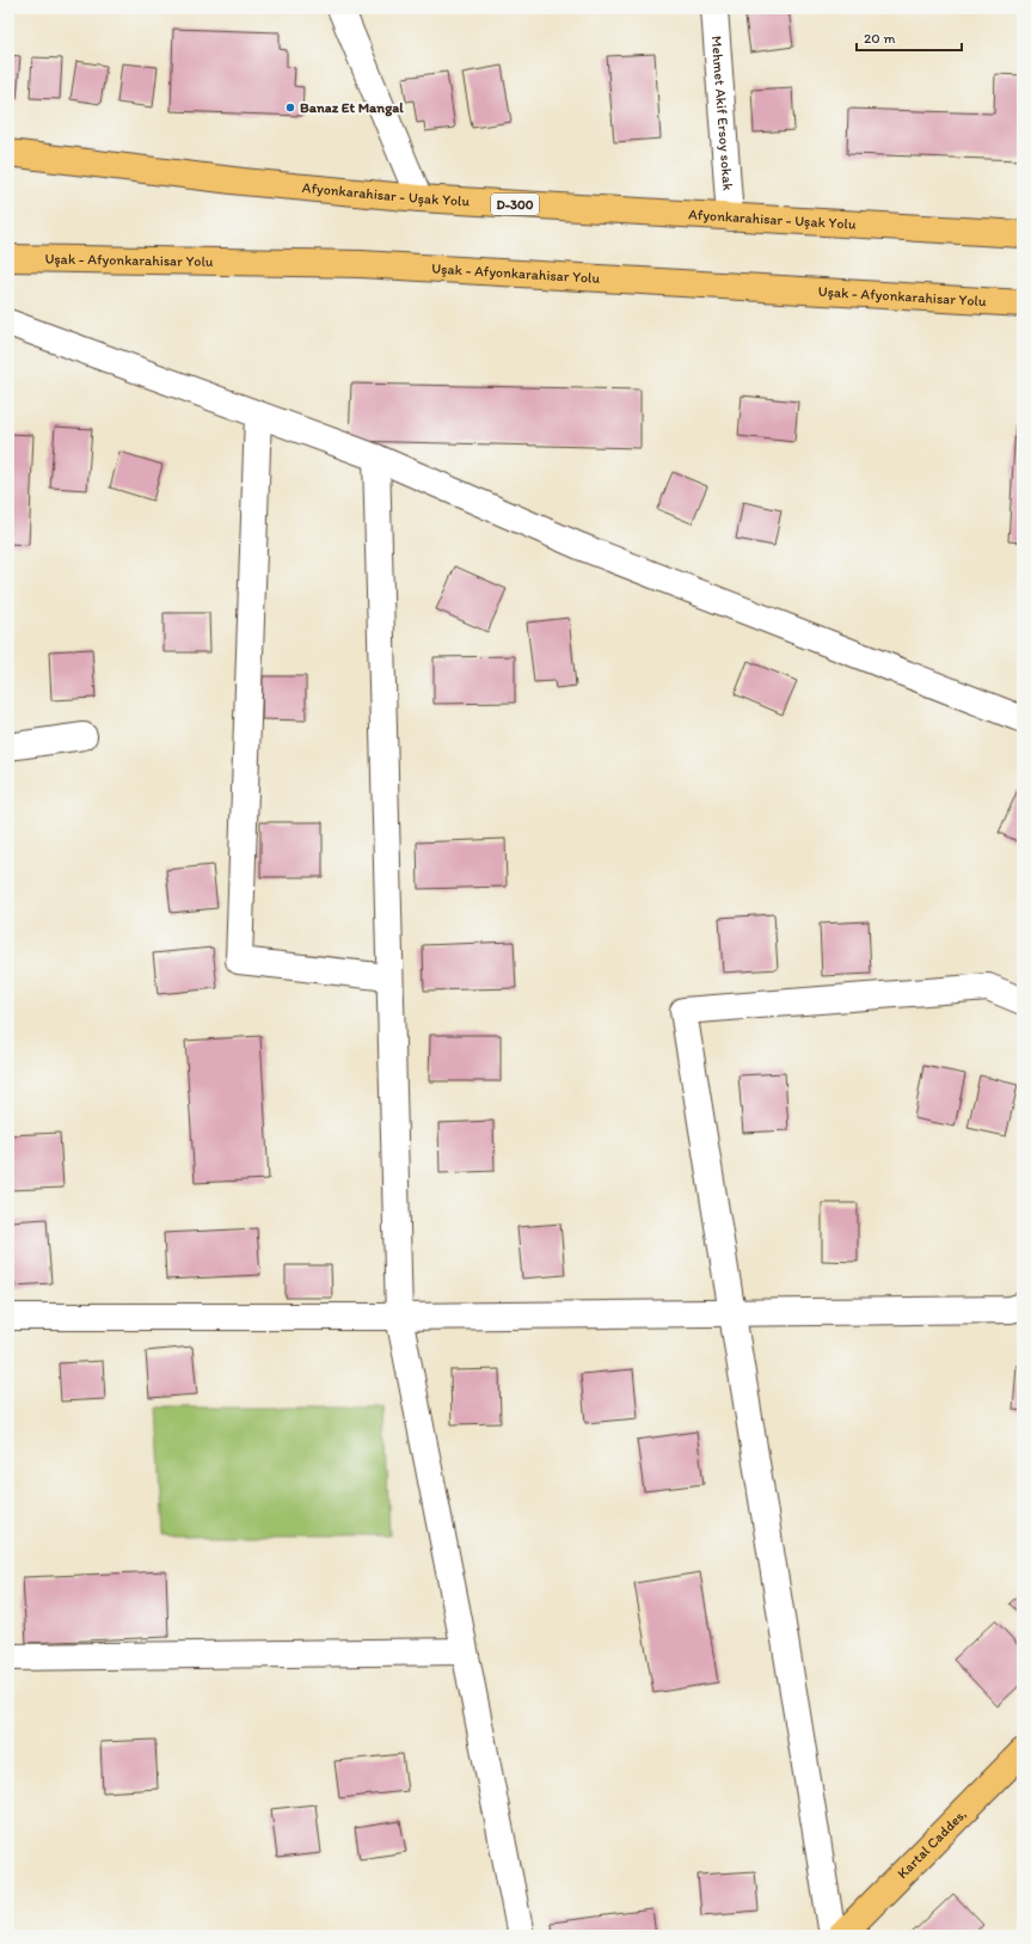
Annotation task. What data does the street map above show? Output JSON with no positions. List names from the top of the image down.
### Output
{
  "streets": {
    "main road": [
      "Afyonkarahisar - Uşak Yolu",
      "D-300",
      "Uşak - Afyonkarahisar Yolu",
      "Kartal Caddes,"
    ],
    "street": ["Mehmet Akif Ersoy sokak"]
  },
  "crossings": [
    ["Mehmet Akif Ersoy sokak", "Afyonkarahisar - Uşak Yolu"]
  ],
  "places": ["Banaz Et Mangal"],
  "scale_bar": "20 m"
}
